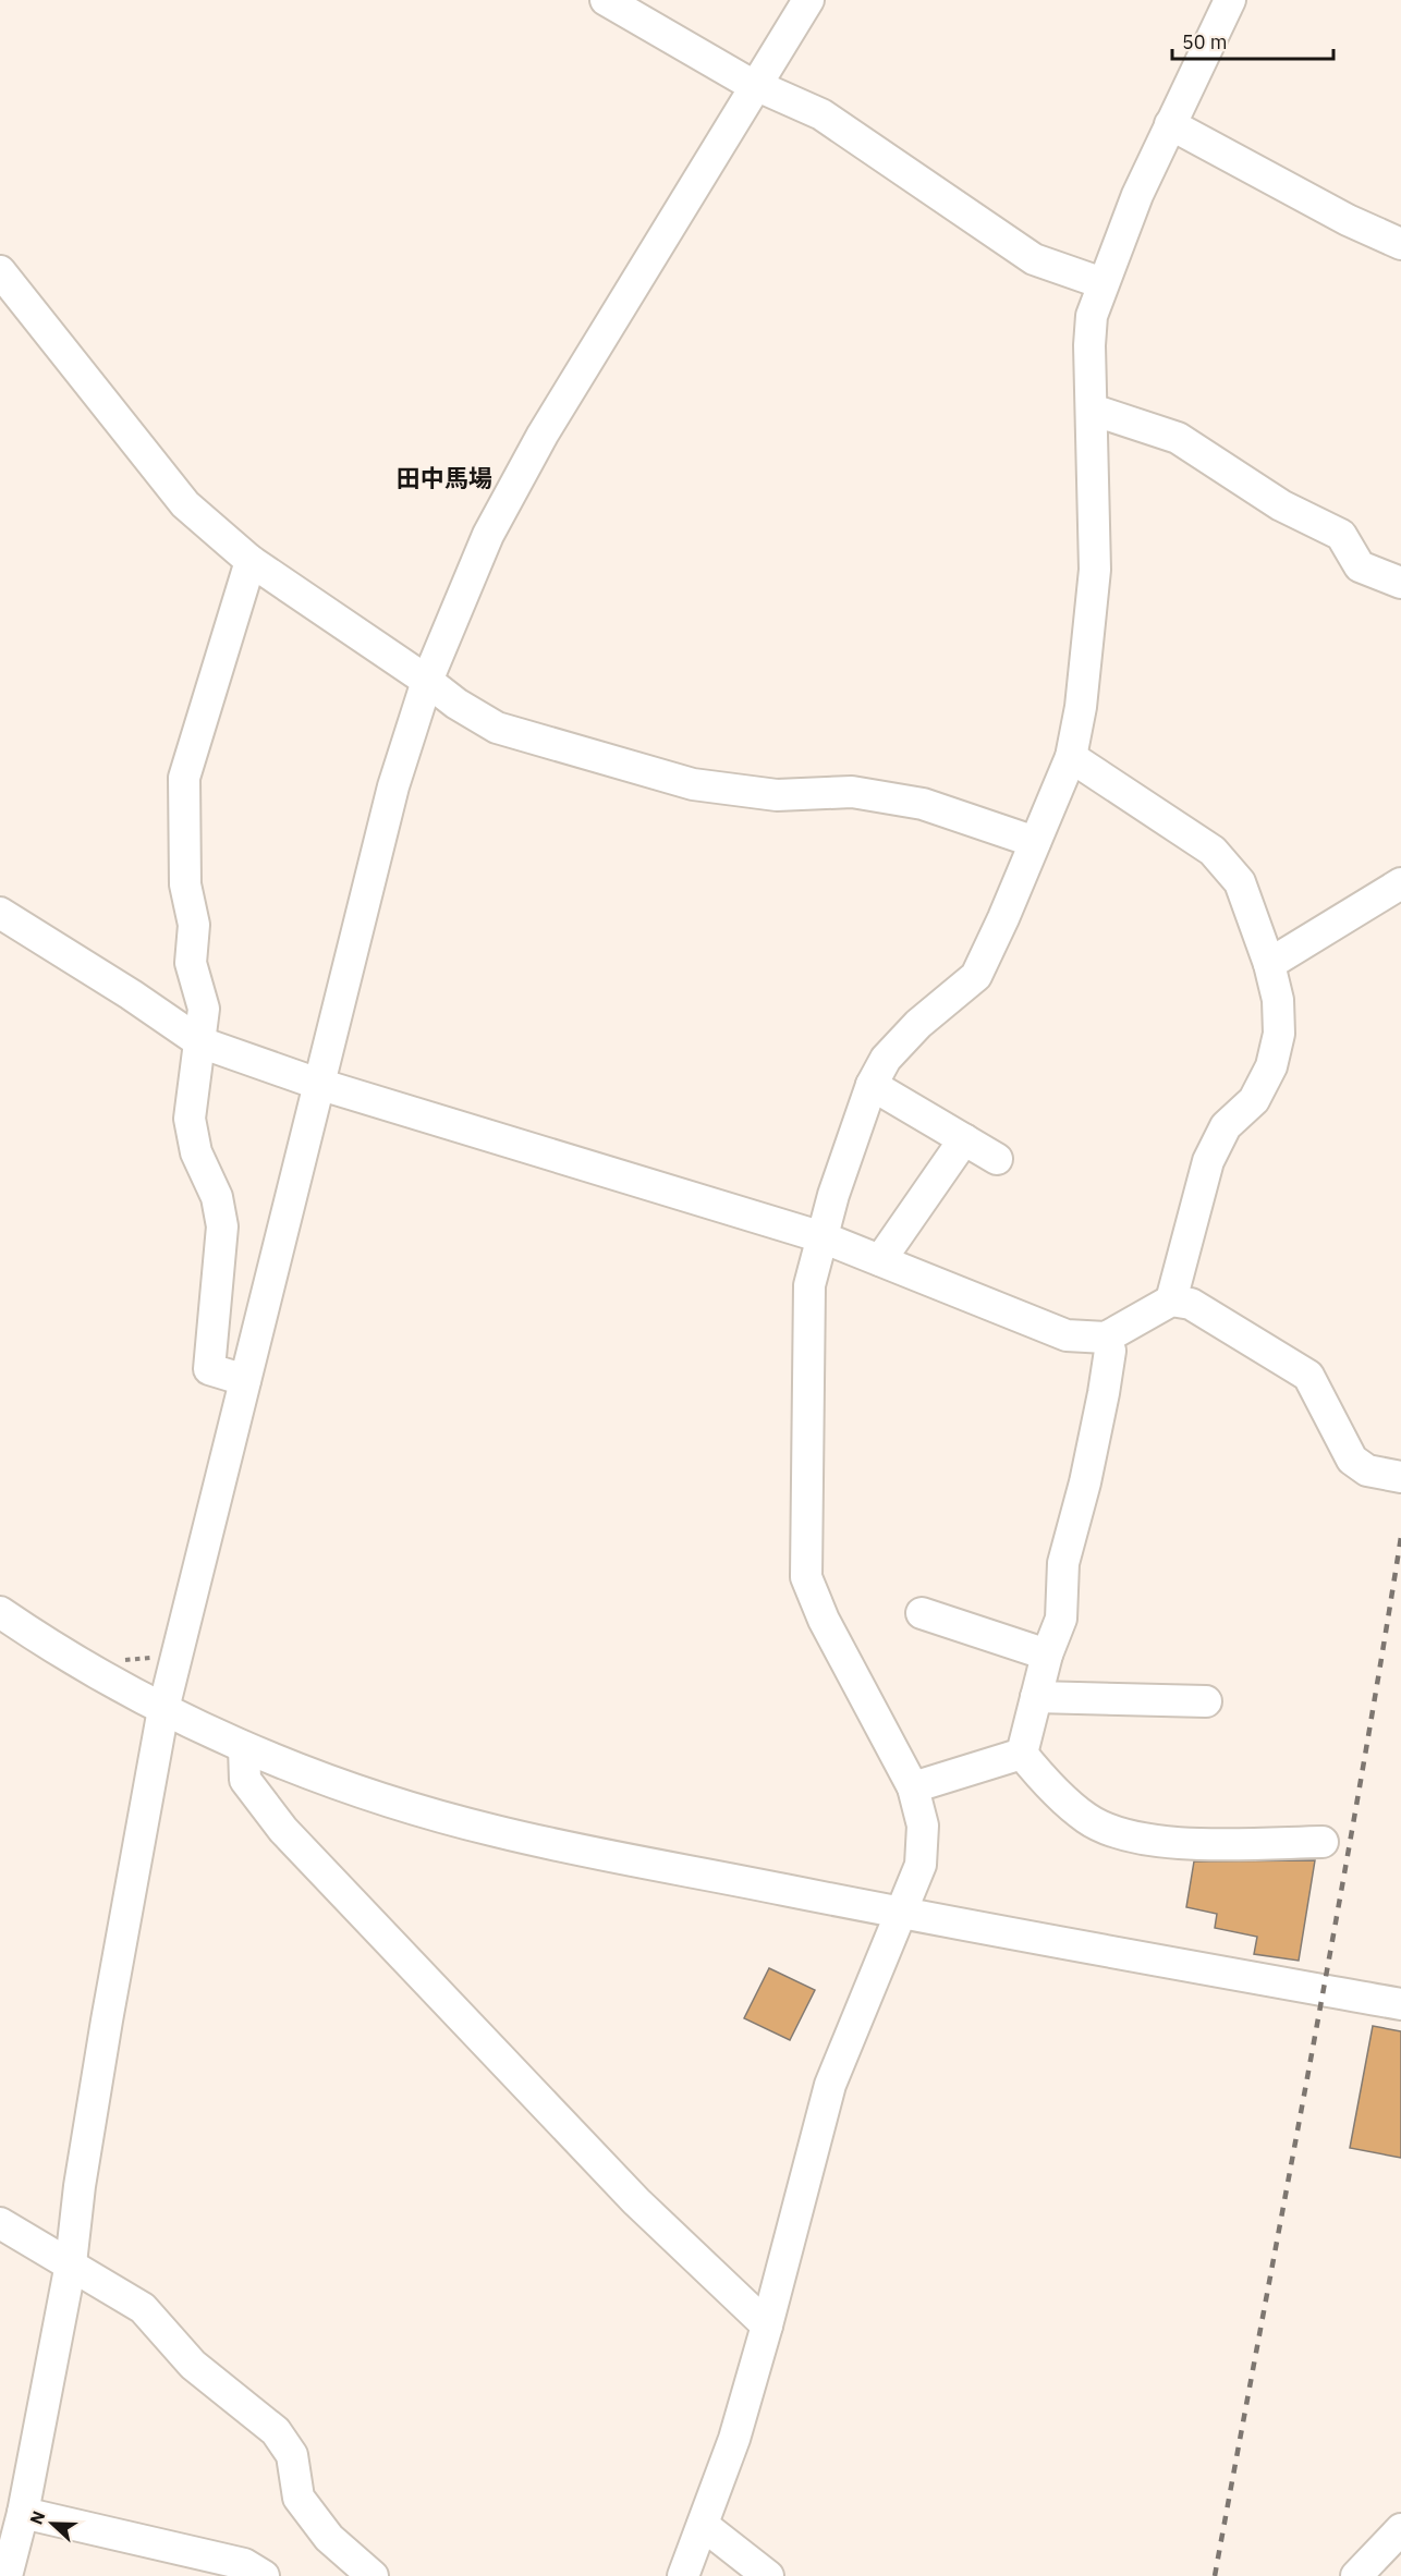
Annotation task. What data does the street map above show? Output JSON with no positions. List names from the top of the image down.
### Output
{
  "districts": ["田中馬場"],
  "scale_bar": "50 m",
  "north": "left"
}
